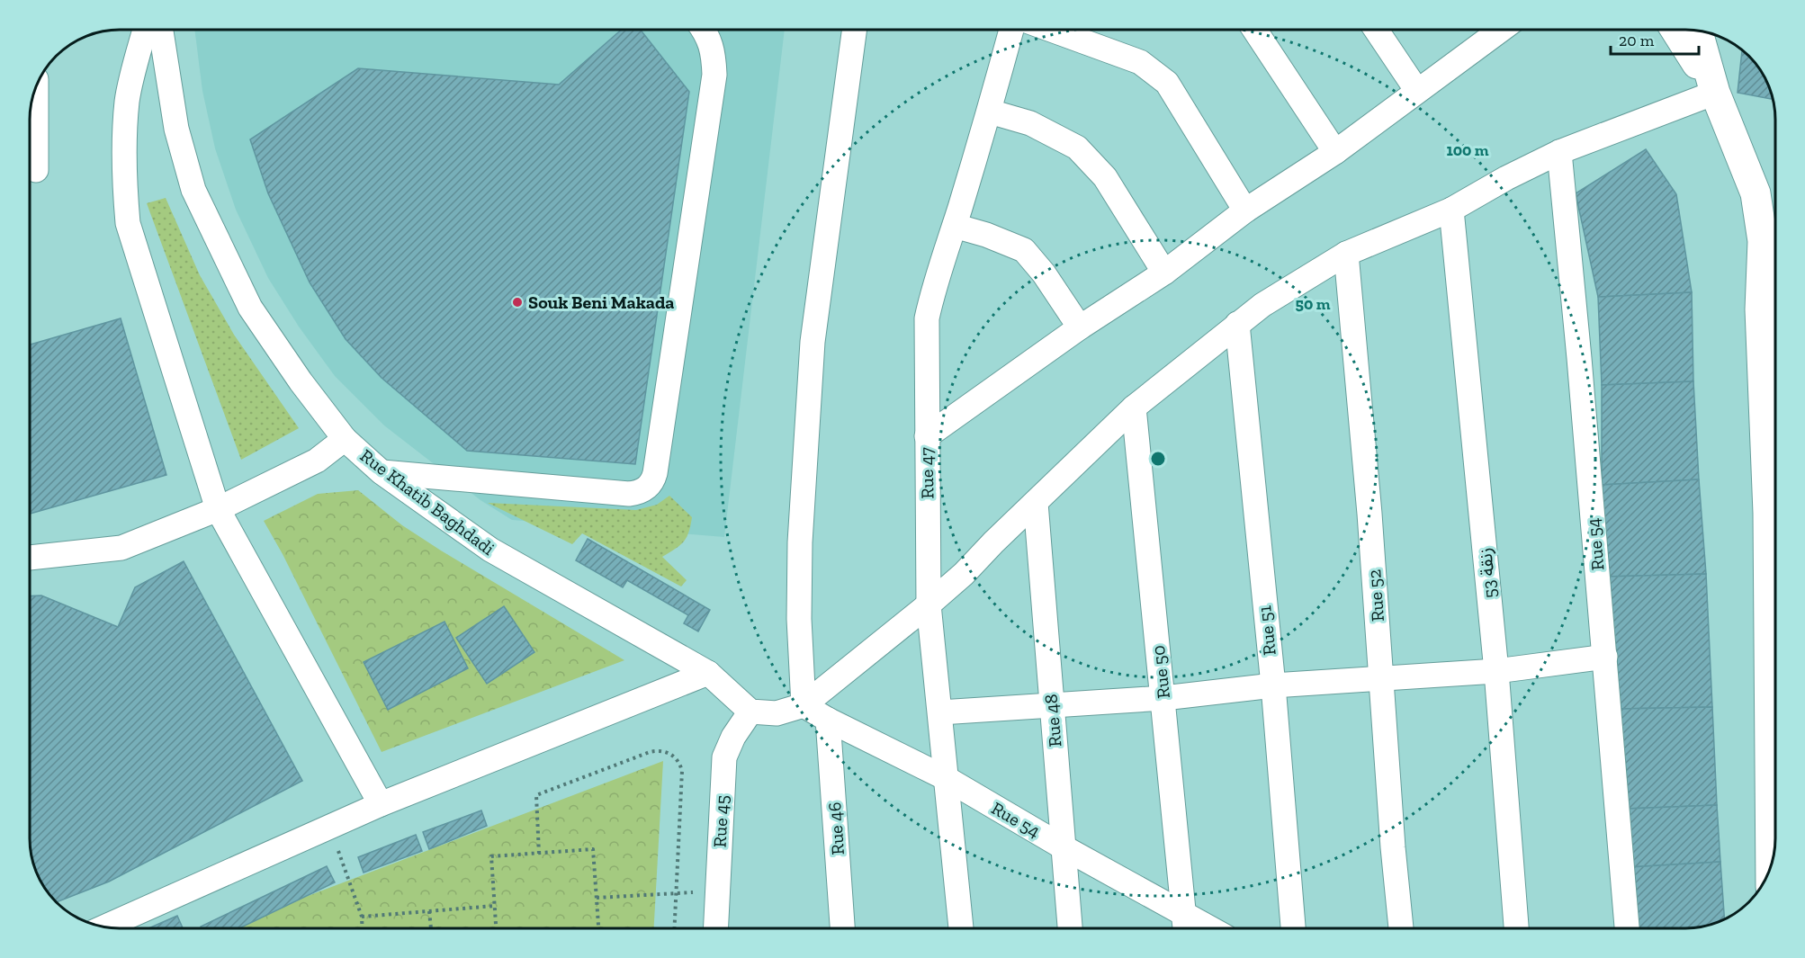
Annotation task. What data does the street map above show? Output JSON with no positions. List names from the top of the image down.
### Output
{
  "streets": {
    "street": [
      "Rue 47",
      "Rue Khatib Baghdadi",
      "Rue 54",
      "زنقة 53",
      "Rue 52",
      "Rue 51",
      "Rue 50",
      "Rue 48",
      "Rue 45",
      "Rue 46"
    ]
  },
  "crossings": [
    ["Rue 47", "Rue 54"],
    ["Rue Khatib Baghdadi", "Rue 45"],
    ["Rue 54", "Rue 50"],
    ["Rue 54", "Rue 48"],
    ["Rue 54", "Rue 46"]
  ],
  "places": ["Souk Beni Makada"],
  "scale_bar": "20 m",
  "rings": ["100 m", "50 m"]
}
